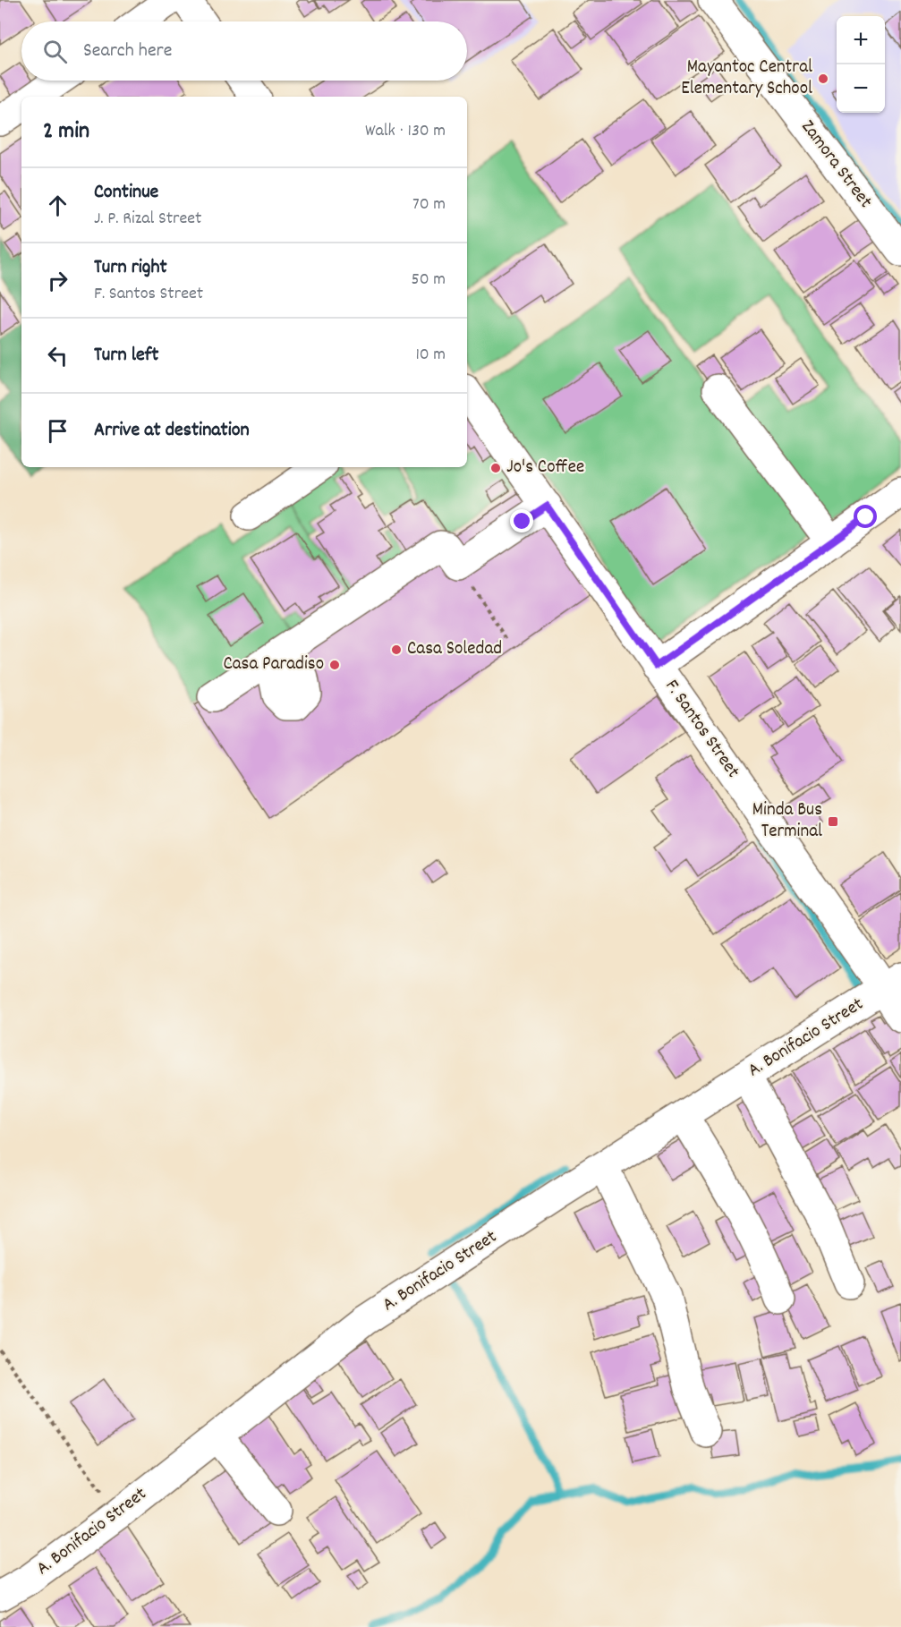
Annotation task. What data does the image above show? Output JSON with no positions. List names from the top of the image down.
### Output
{
  "streets": {
    "street": ["Zamora Street", "F. Santos Street", "A. Bonifacio Street"]
  },
  "crossings": [
    ["F. Santos Street", "A. Bonifacio Street"]
  ],
  "places": {
    "other": [
      "Mayantoc Central Elementary School",
      "Jo's Coffee",
      "Casa Soledad",
      "Casa Paradiso"
    ],
    "transit": ["Minda Bus Terminal"]
  },
  "page": {
    "map_buttons": ["+", "−"],
    "search": "Search here",
    "heading": ["2 min", "Walk · 130 m"],
    "list": [
      ["Continue", "J. P. Rizal Street", "70 m"],
      ["Turn right", "F. Santos Street", "50 m"],
      ["Turn left", "10 m"],
      "Arrive at destination"
    ]
  }
}
